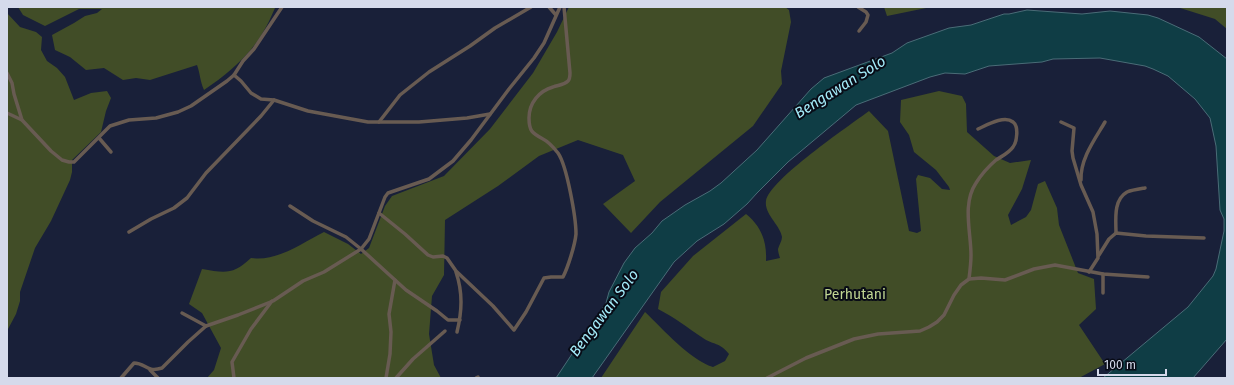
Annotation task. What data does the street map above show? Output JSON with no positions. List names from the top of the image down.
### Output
{
  "water": ["Bengawan Solo"],
  "parks": ["Perhutani"],
  "scale_bar": "100 m"
}
